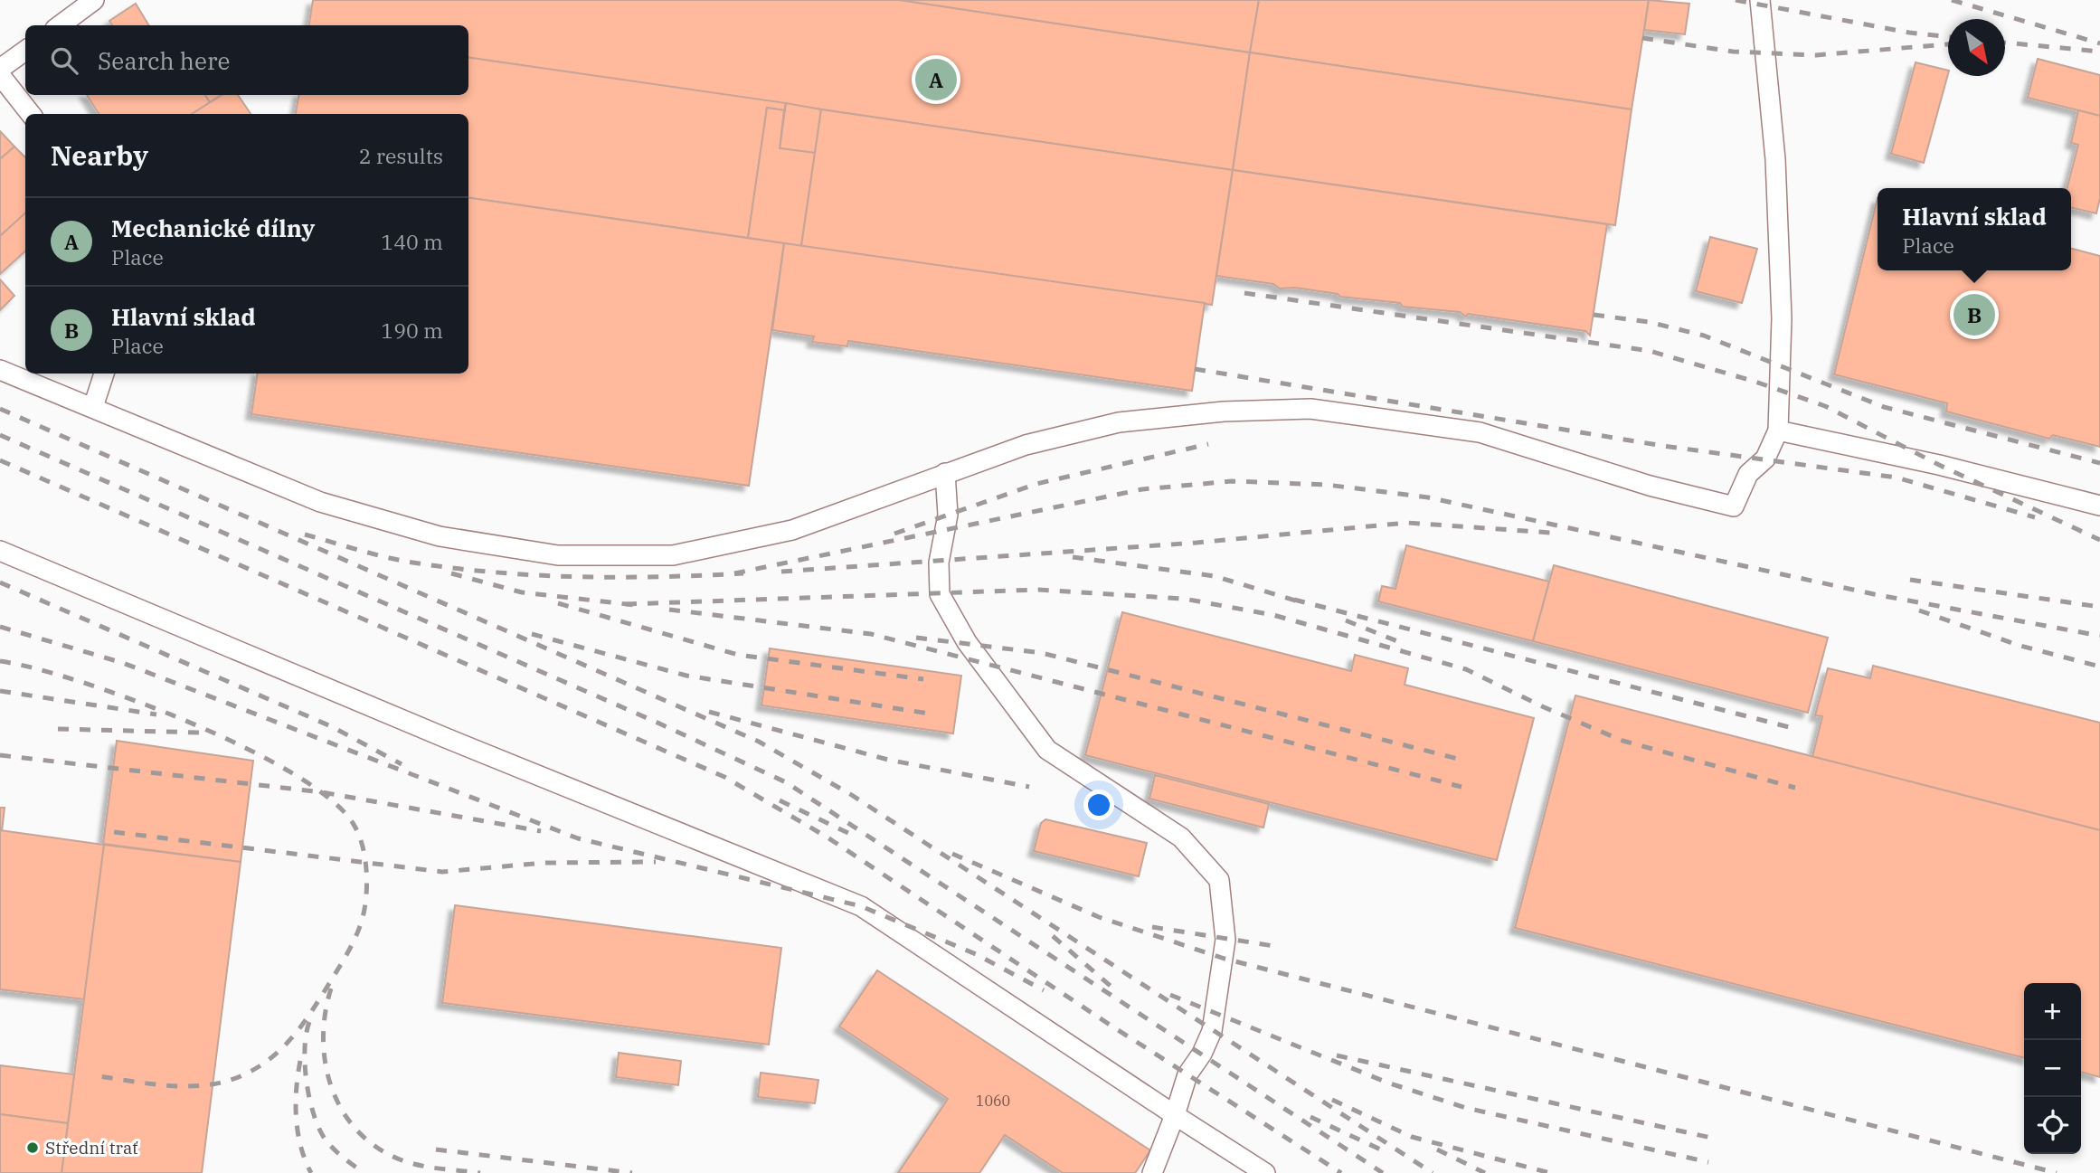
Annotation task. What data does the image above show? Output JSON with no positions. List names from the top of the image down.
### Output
{
  "places": ["Střední trať"],
  "house_numbers": ["1060"],
  "north": "bottom right",
  "page": {
    "search": "Search here",
    "pins": ["A", "B"],
    "heading": ["Nearby", "2 results"],
    "popup": ["Hlavní sklad", "Place"],
    "list": [
      {
        "mark": "A",
        "name": "Mechanické dílny",
        "note": "Place",
        "value": "140 m"
      },
      {
        "mark": "B",
        "name": "Hlavní sklad",
        "note": "Place",
        "value": "190 m"
      }
    ],
    "map_buttons": ["+", "−"]
  }
}
